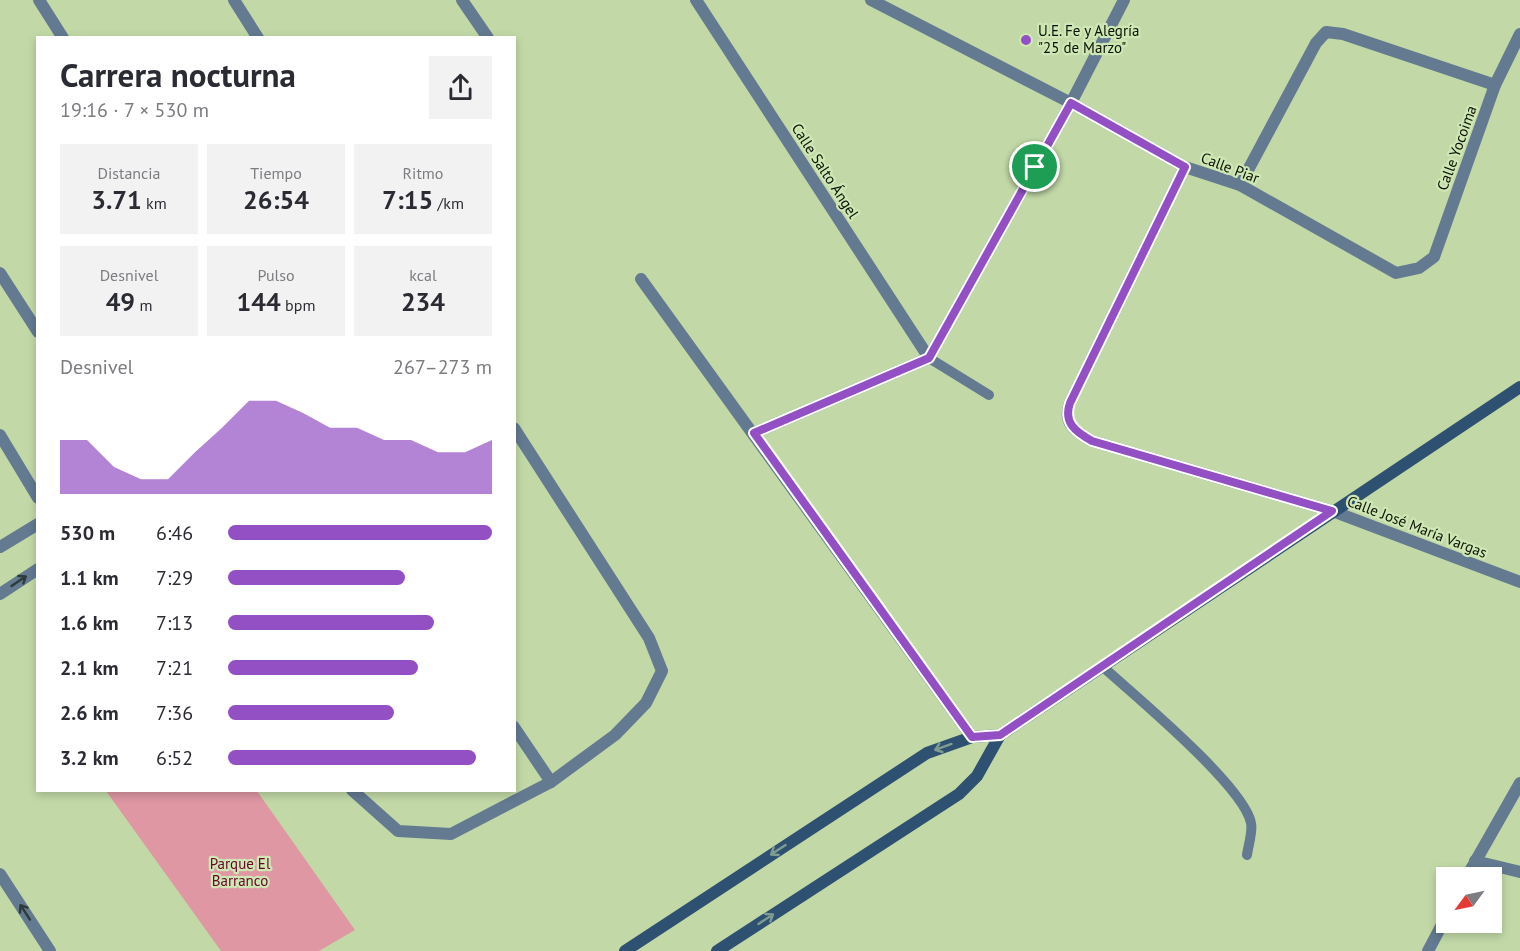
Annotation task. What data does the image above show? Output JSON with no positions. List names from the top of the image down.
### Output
{
  "streets": {
    "street": [
      "Calle Yocoima",
      "Calle Piar",
      "Calle Salto Ángel",
      "Calle José María Vargas"
    ]
  },
  "crossings": [
    ["Calle Yocoima", "Calle Piar"],
    ["Calle Piar", "Calle José María Vargas"]
  ],
  "parks": ["Parque El Barranco"],
  "places": ["U.E. Fe y Alegría \"25 de Marzo\""],
  "north": "bottom left",
  "page": {
    "heading": ["Carrera nocturna", "19:16 · 7 × 530 m"],
    "stats": [
      ["Distancia", "3.71 km"],
      ["Tiempo", "26:54"],
      ["Ritmo", "7:15 /km"],
      ["Desnivel", "49 m"],
      ["Pulso", "144 bpm"],
      ["kcal", "234"]
    ],
    "chart": ["Desnivel", "267–273 m"],
    "list": [
      {
        "name": "530 m",
        "note": "6:46"
      },
      {
        "name": "1.1 km",
        "note": "7:29"
      },
      {
        "name": "1.6 km",
        "note": "7:13"
      },
      {
        "name": "2.1 km",
        "note": "7:21"
      },
      {
        "name": "2.6 km",
        "note": "7:36"
      },
      {
        "name": "3.2 km",
        "note": "6:52"
      }
    ]
  }
}
